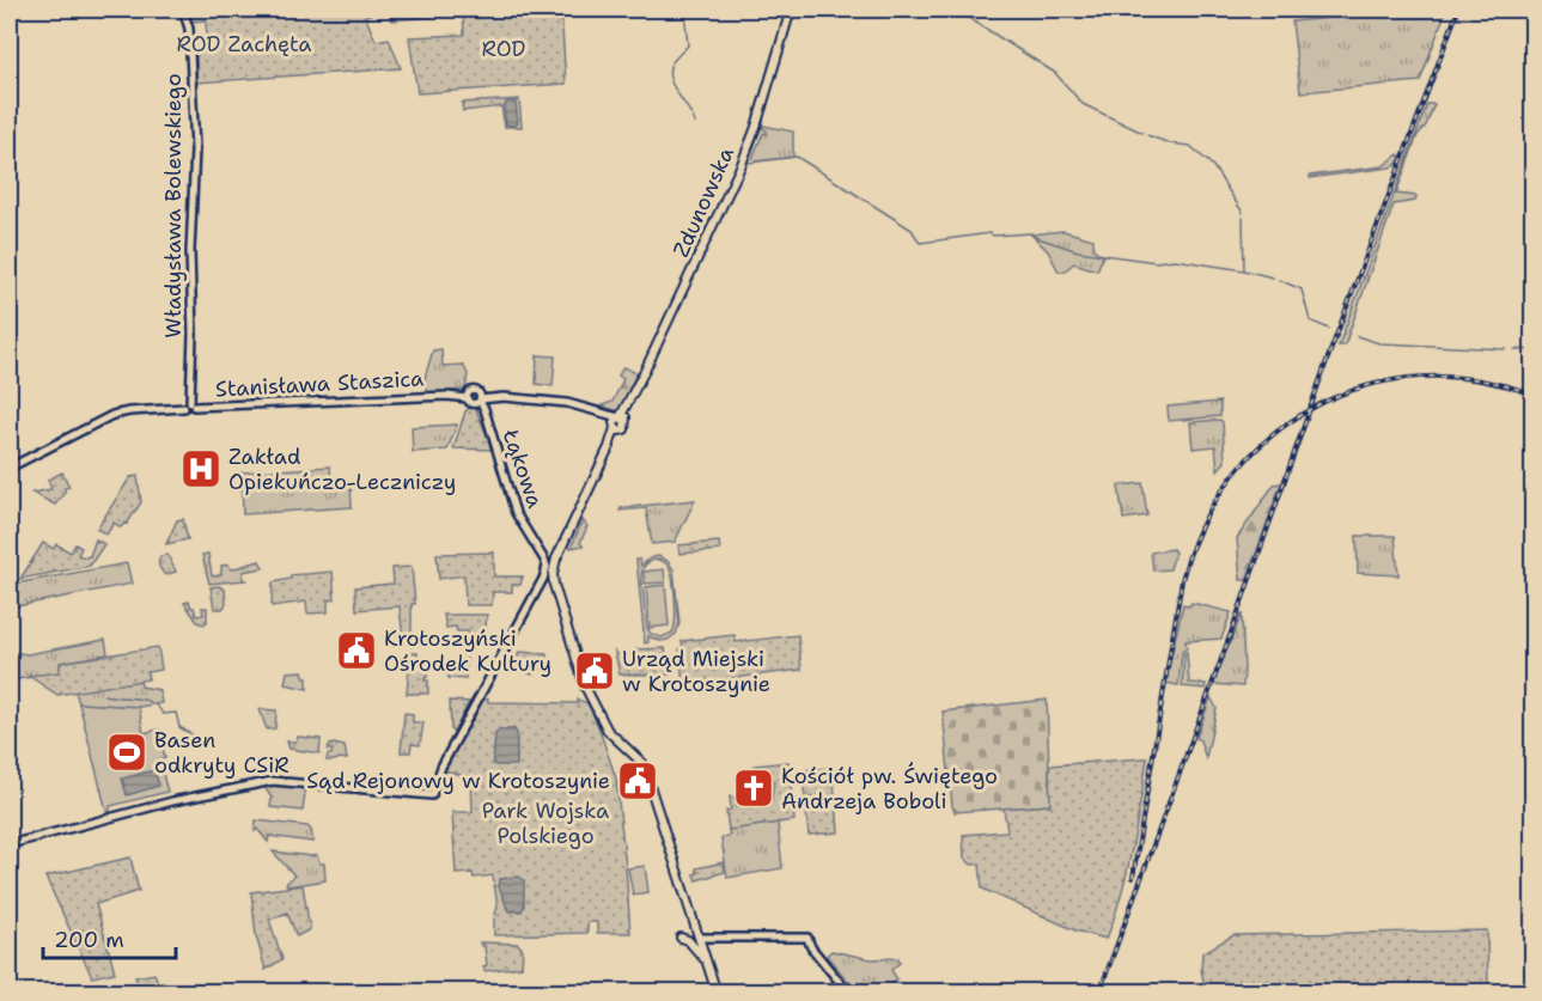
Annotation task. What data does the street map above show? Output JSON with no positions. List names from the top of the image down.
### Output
{
  "streets": {
    "main road": ["Zdunowska"],
    "street": ["Władysława Bolewskiego", "Stanisława Staszica", "Łąkowa"]
  },
  "crossings": [
    ["Zdunowska", "Łąkowa"],
    ["Władysława Bolewskiego", "Stanisława Staszica"],
    ["Stanisława Staszica", "Łąkowa"]
  ],
  "parks": ["ROD Zachęta", "ROD", "Park Wojska Polskiego"],
  "places": {
    "hospital": ["Zakład Opiekuńczo-Leczniczy"],
    "public building": ["Krotoszyński Ośrodek Kultury", "Urząd Miejski w Krotoszynie", "Sąd Rejonowy w Krotoszynie"],
    "sports": ["Basen odkryty CSiR"],
    "church": ["Kościół pw. Świętego Andrzeja Boboli"]
  },
  "scale_bar": "200 m"
}
